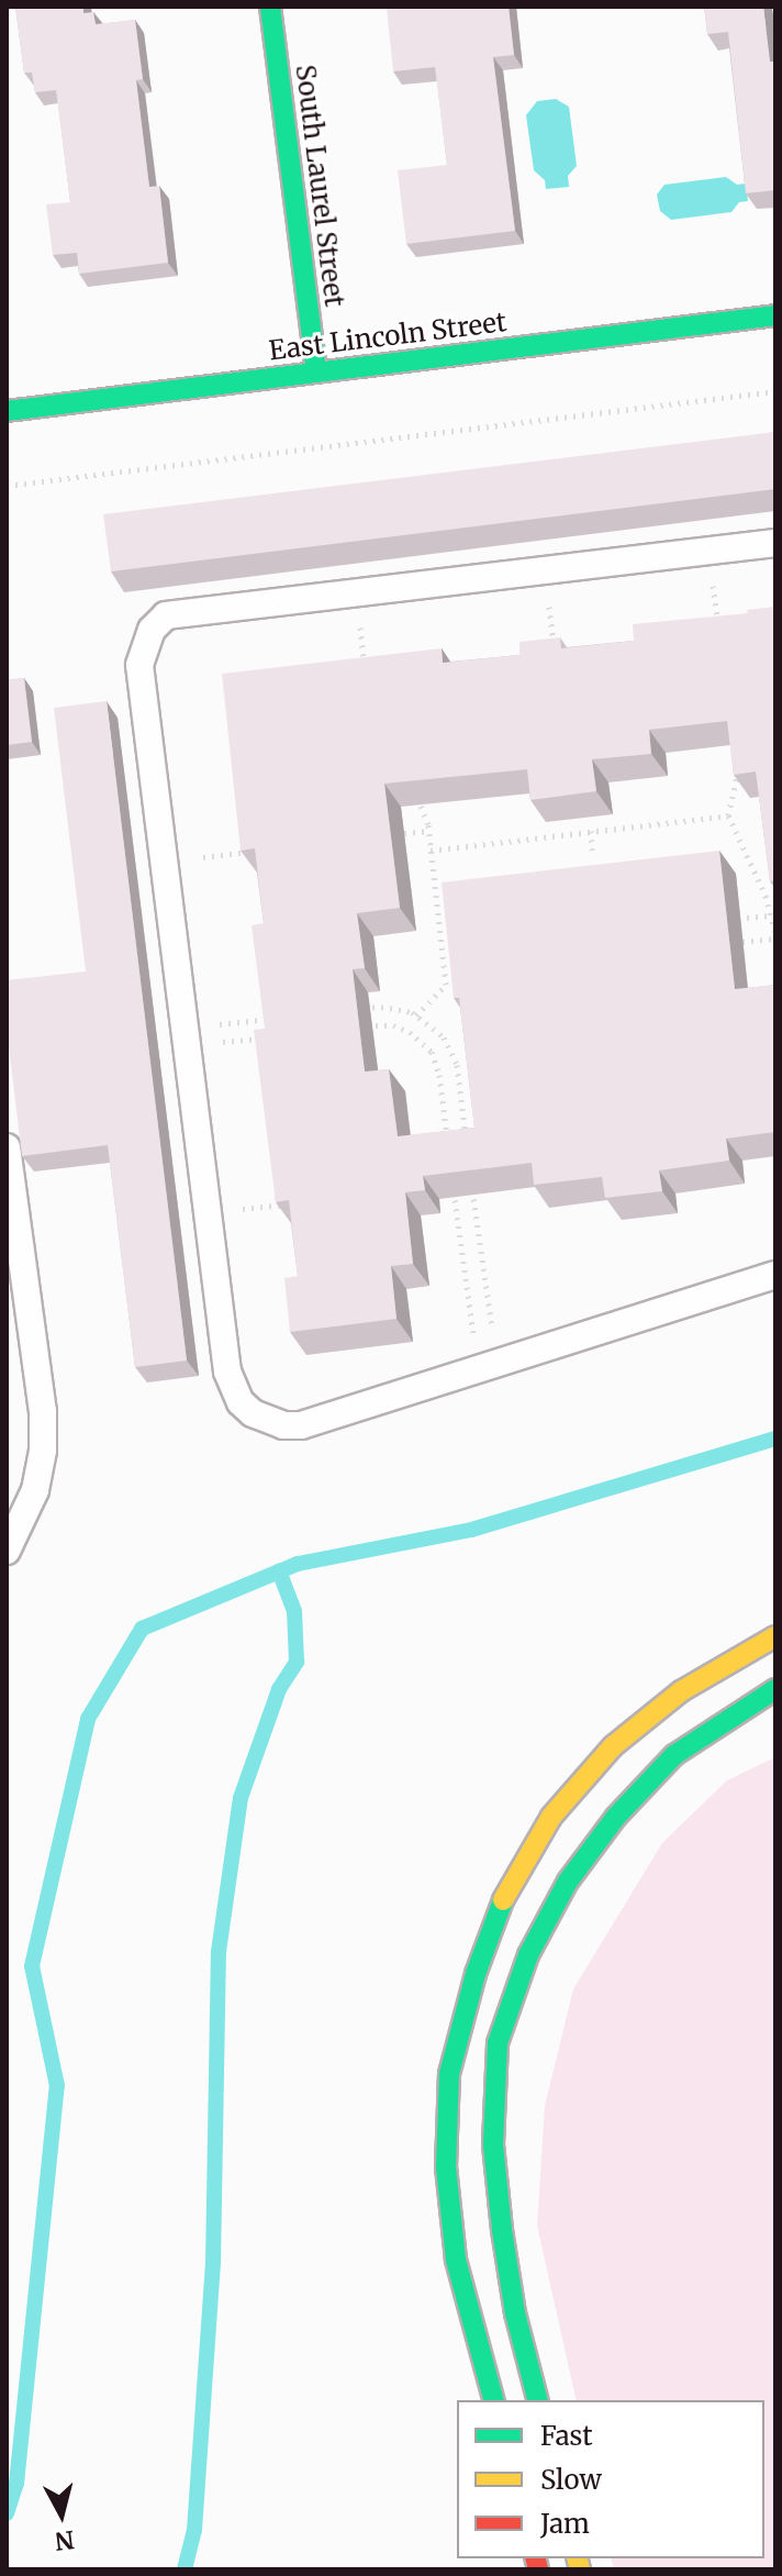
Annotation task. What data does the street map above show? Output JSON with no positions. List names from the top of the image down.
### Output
{
  "streets": {
    "main road": ["South Laurel Street", "East Lincoln Street"]
  },
  "crossings": [
    ["South Laurel Street", "East Lincoln Street"]
  ],
  "legend": ["Fast", "Slow", "Jam"],
  "north": "bottom"
}
